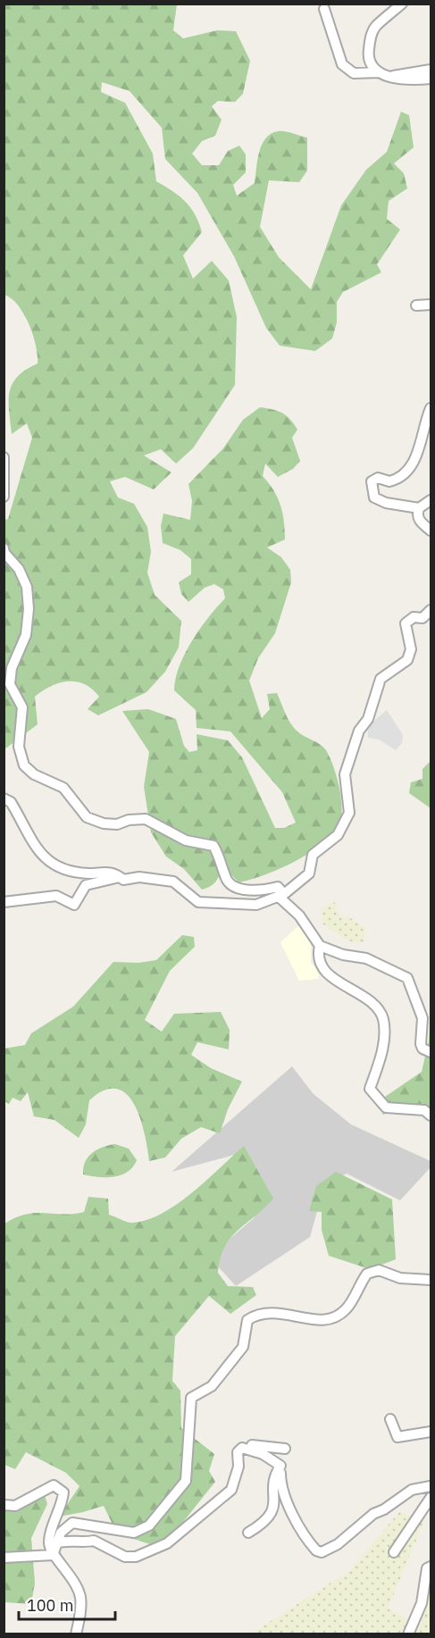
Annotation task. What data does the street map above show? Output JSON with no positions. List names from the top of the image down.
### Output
{
  "scale_bar": "100 m"
}
